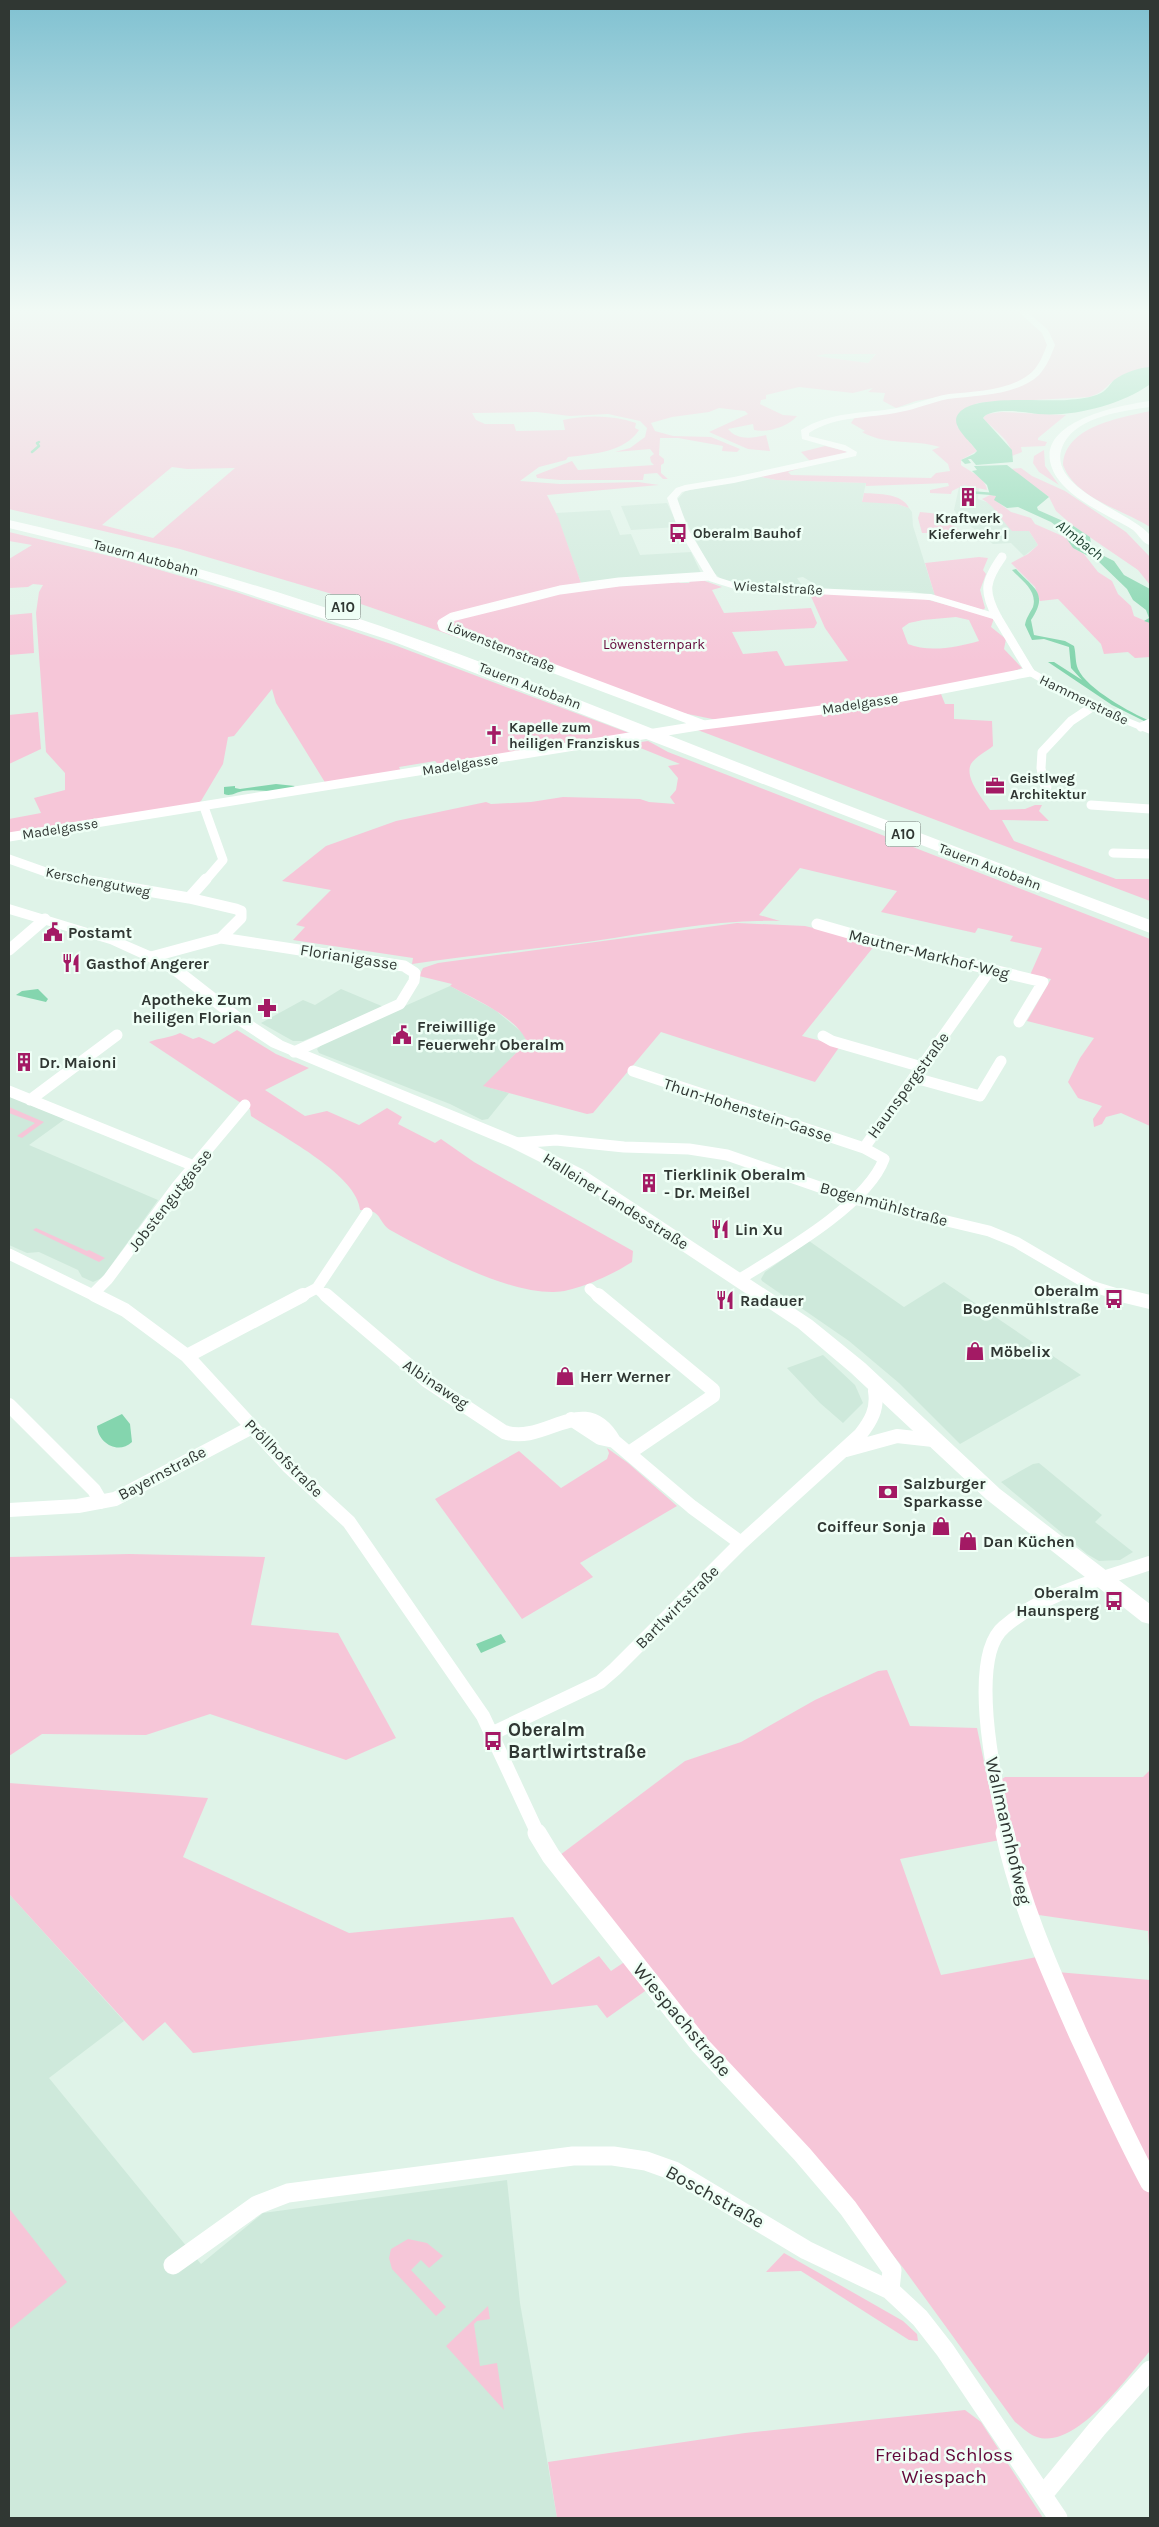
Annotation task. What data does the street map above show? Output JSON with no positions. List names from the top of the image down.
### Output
{
  "streets": {
    "highway": ["Tauern Autobahn", "A10"],
    "main road": ["Halleiner Landesstraße"],
    "street": [
      "Wiestalstraße",
      "Löwensternstraße",
      "Hammerstraße",
      "Madelgasse",
      "Kerschengutweg",
      "Mautner-Markhof-Weg",
      "Florianigasse",
      "Haunspergstraße",
      "Thun-Hohenstein-Gasse",
      "Jobstengutgasse",
      "Bogenmühlstraße",
      "Albinaweg",
      "Pröllhofstraße",
      "Bayernstraße",
      "Bartlwirtstraße",
      "Wallmannhofweg",
      "Wiespachstraße",
      "Boschstraße"
    ]
  },
  "crossings": [
    ["Wiestalstraße", "Löwensternstraße"],
    ["Wiestalstraße", "Hammerstraße"],
    ["Löwensternstraße", "Madelgasse"],
    ["Hammerstraße", "Madelgasse"],
    ["Kerschengutweg", "Florianigasse"],
    ["Mautner-Markhof-Weg", "Haunspergstraße"],
    ["Florianigasse", "Halleiner Landesstraße"],
    ["Haunspergstraße", "Thun-Hohenstein-Gasse"],
    ["Haunspergstraße", "Halleiner Landesstraße"],
    ["Haunspergstraße", "Bogenmühlstraße"],
    ["Jobstengutgasse", "Pröllhofstraße"],
    ["Halleiner Landesstraße", "Bogenmühlstraße"],
    ["Halleiner Landesstraße", "Bartlwirtstraße"],
    ["Halleiner Landesstraße", "Wallmannhofweg"],
    ["Albinaweg", "Bartlwirtstraße"],
    ["Pröllhofstraße", "Bayernstraße"],
    ["Pröllhofstraße", "Bartlwirtstraße"],
    ["Pröllhofstraße", "Wiespachstraße"],
    ["Bartlwirtstraße", "Wiespachstraße"],
    ["Wiespachstraße", "Boschstraße"]
  ],
  "water": ["Almbach"],
  "parks": ["Löwensternpark", "Freibad Schloss Wiespach"],
  "places": {
    "building": ["Kraftwerk Kieferwehr I", "Dr. Maioni", "Tierklinik Oberalm - Dr. Meißel"],
    "bus stop": [
      "Oberalm Bauhof",
      "Oberalm Bogenmühlstraße",
      "Oberalm Haunsperg",
      "Oberalm Bartlwirtstraße"
    ],
    "church": ["Kapelle zum heiligen Franziskus"],
    "office": ["Geistlweg Architektur"],
    "public building": ["Postamt", "Freiwillige Feuerwehr Oberalm"],
    "restaurant": ["Gasthof Angerer", "Lin Xu", "Radauer"],
    "pharmacy": ["Apotheke Zum heiligen Florian"],
    "shop": [
      "Möbelix",
      "Herr Werner",
      "Coiffeur Sonja",
      "Dan Küchen"
    ],
    "bank": ["Salzburger Sparkasse"]
  }
}
